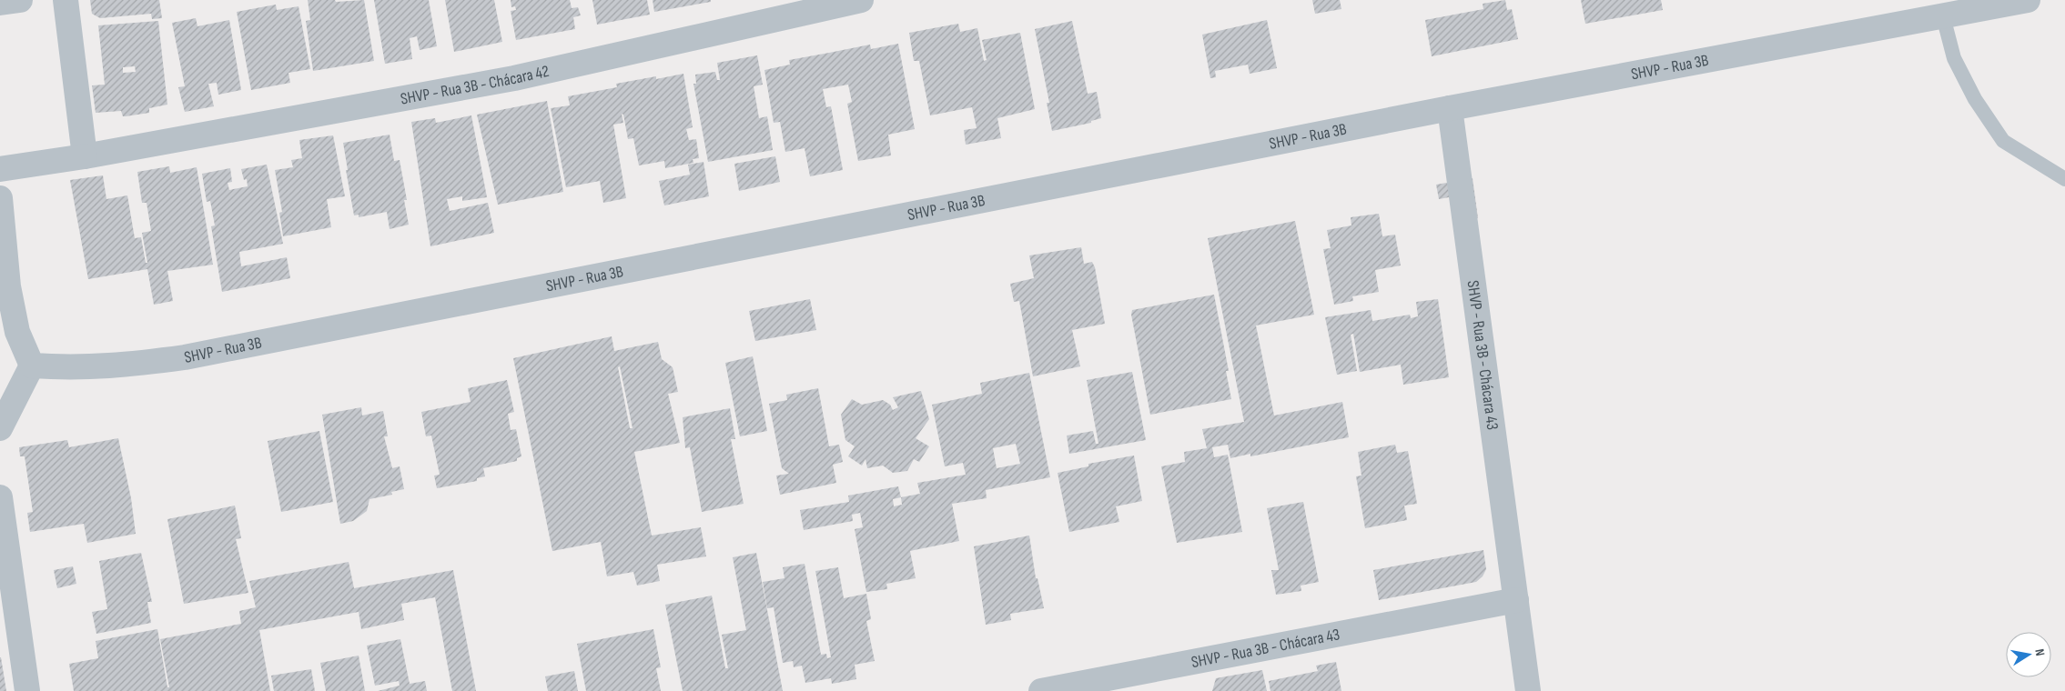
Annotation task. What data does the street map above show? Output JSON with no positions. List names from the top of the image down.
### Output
{
  "streets": {
    "street": ["SHVP - Rua 3B", "SHVP - Rua 3B - Chácara 42", "SHVP - Rua 3B - Chácara 43"]
  },
  "crossings": [
    ["SHVP - Rua 3B", "SHVP - Rua 3B - Chácara 43"]
  ],
  "north": "right"
}
